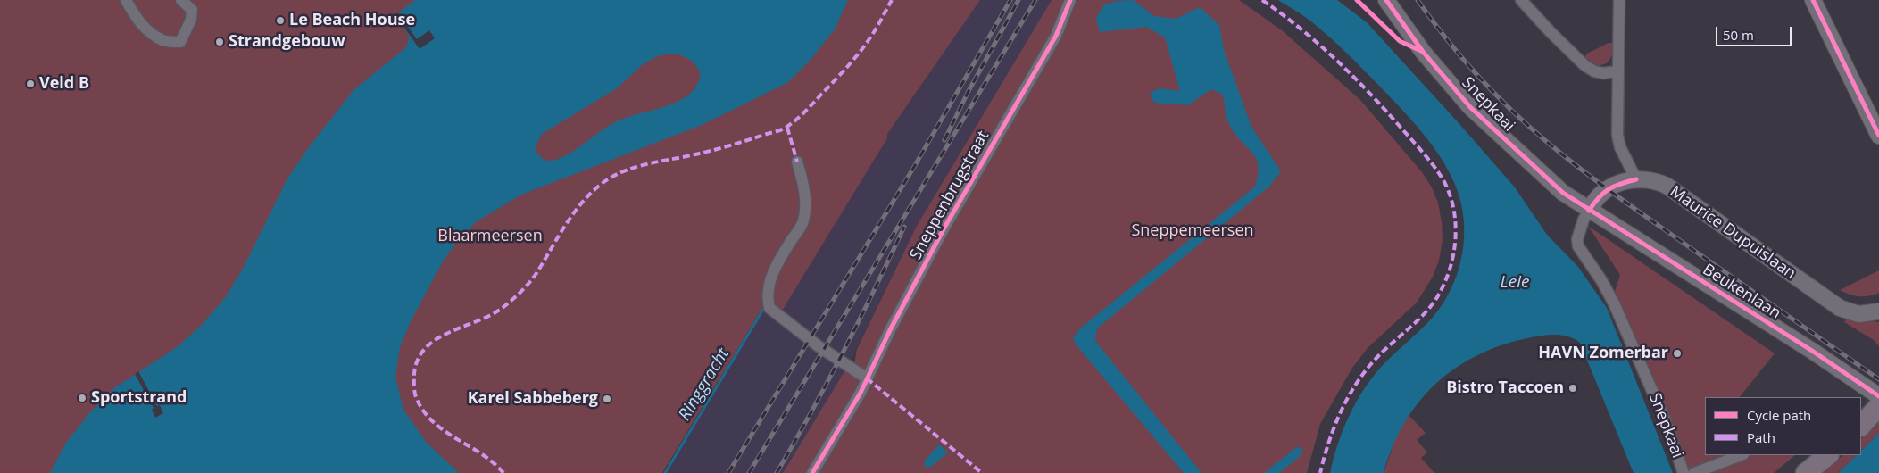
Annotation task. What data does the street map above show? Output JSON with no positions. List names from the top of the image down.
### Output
{
  "streets": {
    "street": [
      "Snepkaai",
      "Sneppenbrugstraat",
      "Maurice Dupuislaan",
      "Beukenlaan"
    ]
  },
  "crossings": [
    ["Snepkaai", "Maurice Dupuislaan"],
    ["Snepkaai", "Beukenlaan"],
    ["Maurice Dupuislaan", "Beukenlaan"]
  ],
  "water": ["Leie", "Ringgracht"],
  "parks": ["Sneppemeersen", "Blaarmeersen"],
  "places": [
    "Le Beach House",
    "Strandgebouw",
    "Veld B",
    "HAVN Zomerbar",
    "Bistro Taccoen",
    "Sportstrand",
    "Karel Sabbeberg"
  ],
  "legend": ["Cycle path", "Path"],
  "scale_bar": "50 m"
}
